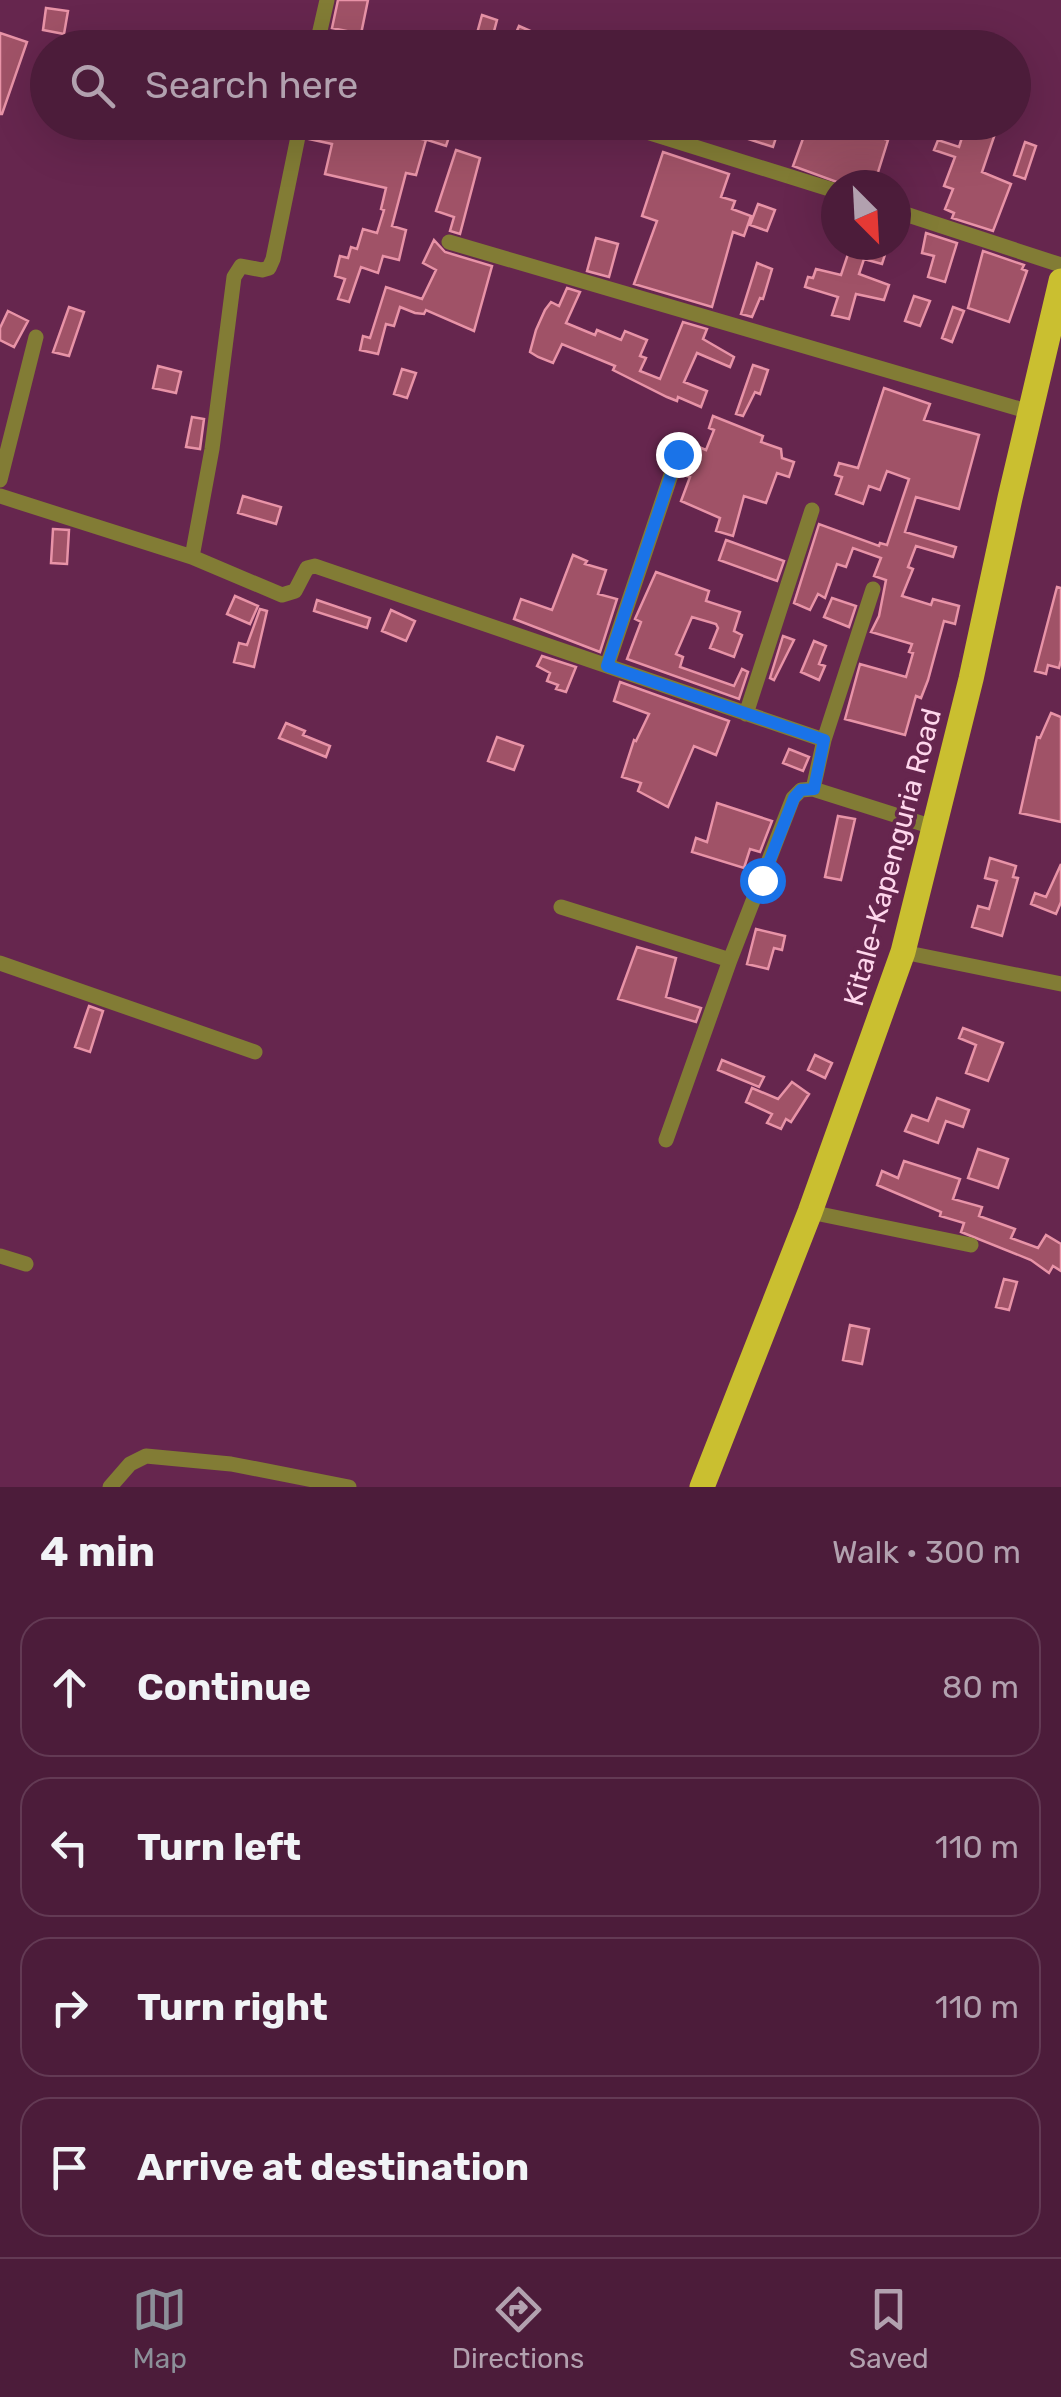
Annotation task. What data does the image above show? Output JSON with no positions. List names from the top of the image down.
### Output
{
  "streets": {
    "highway": ["Kitale-Kapenguria Road"]
  },
  "north": "bottom right",
  "page": {
    "search": "Search here",
    "heading": ["4 min", "Walk · 300 m"],
    "list": [
      ["Continue", "80 m"],
      ["Turn left", "110 m"],
      ["Turn right", "110 m"],
      "Arrive at destination"
    ],
    "nav": ["Map", "Directions", "Saved"]
  }
}
